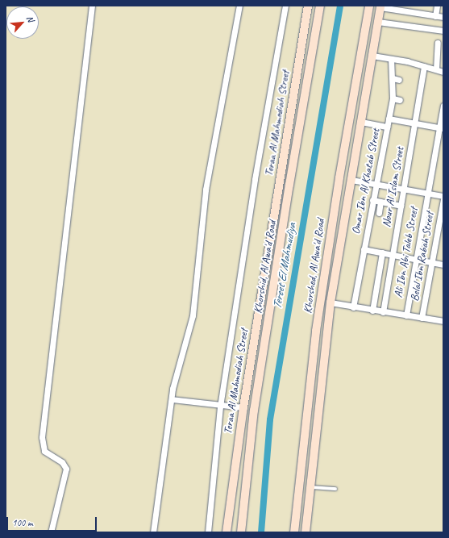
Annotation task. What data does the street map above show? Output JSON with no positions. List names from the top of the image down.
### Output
{
  "streets": {
    "main road": ["Teraa Al Mahmodiah Street", "Khorshed, Al Awa'd Road", "Khorshid, Al Awa'd Road"],
    "street": [
      "Omar Ibn Al Khatab Street",
      "Nour Al Islam Street",
      "Ali Ibn Abi Taleb Street",
      "Belal Ibn Rabah Street"
    ]
  },
  "water": ["Tereet El Mahmudiya"],
  "scale_bar": "100 m",
  "north": "top right"
}
